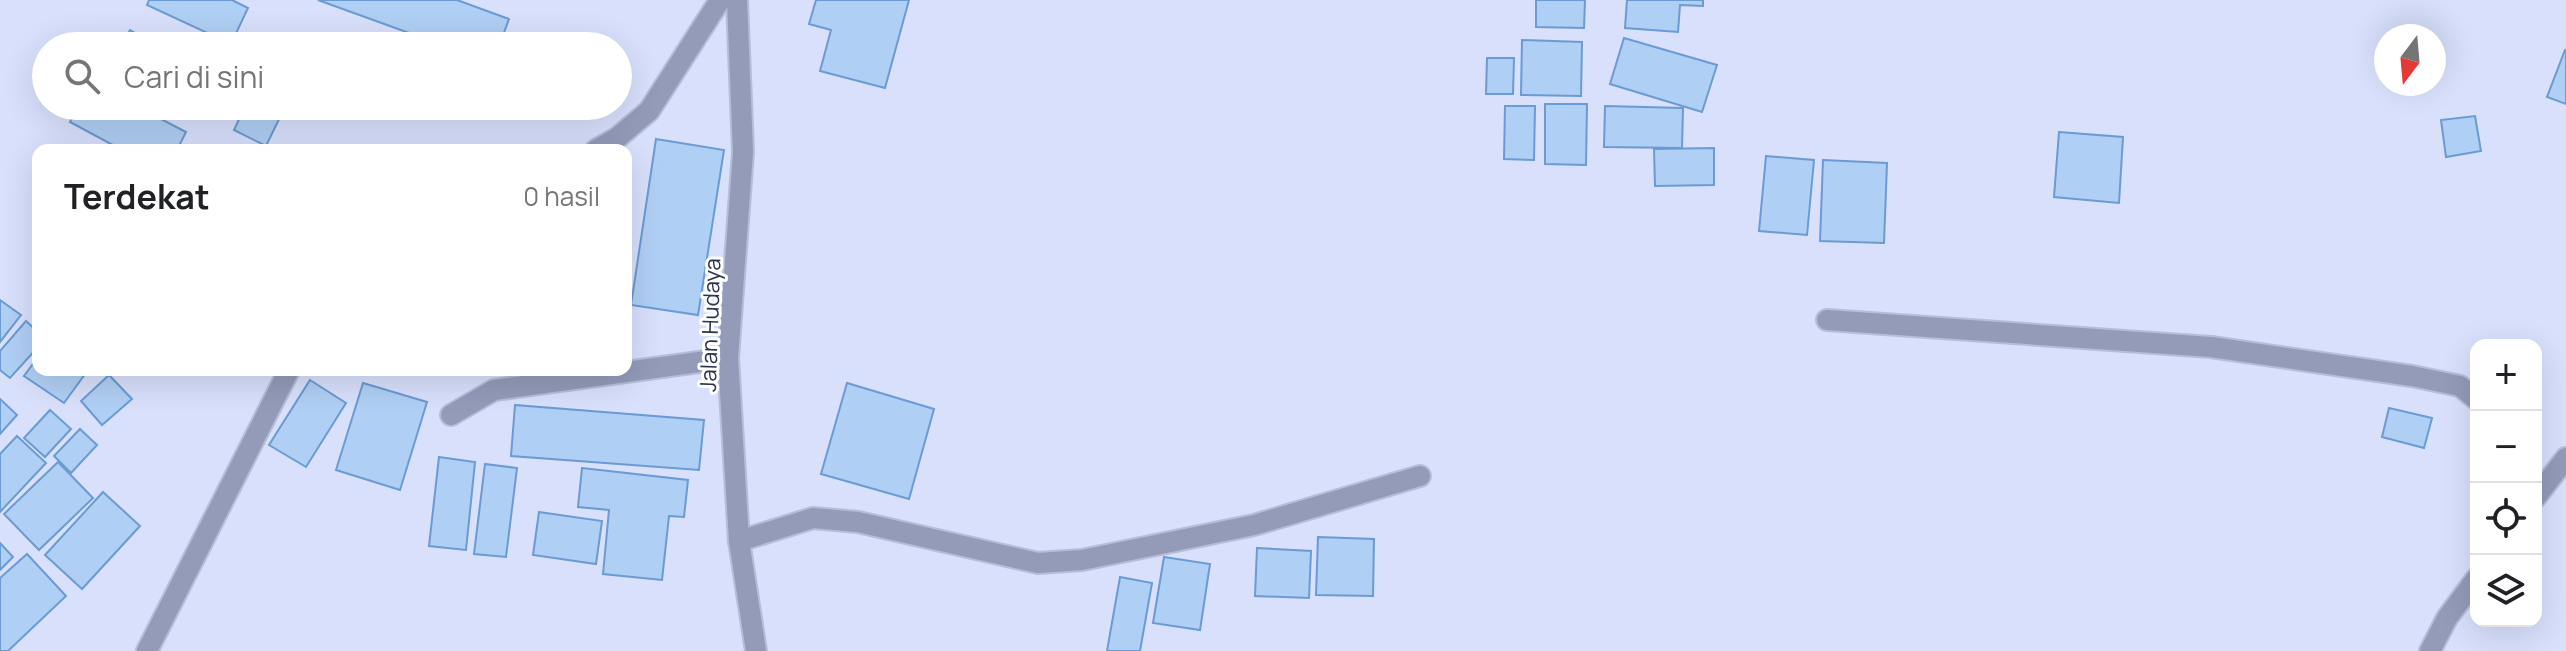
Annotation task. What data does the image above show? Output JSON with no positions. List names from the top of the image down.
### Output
{
  "streets": {
    "street": ["Jalan Hudaya"]
  },
  "north": "bottom",
  "page": {
    "search": "Cari di sini",
    "heading": ["Terdekat", "0 hasil"],
    "map_buttons": ["+", "−"]
  }
}
